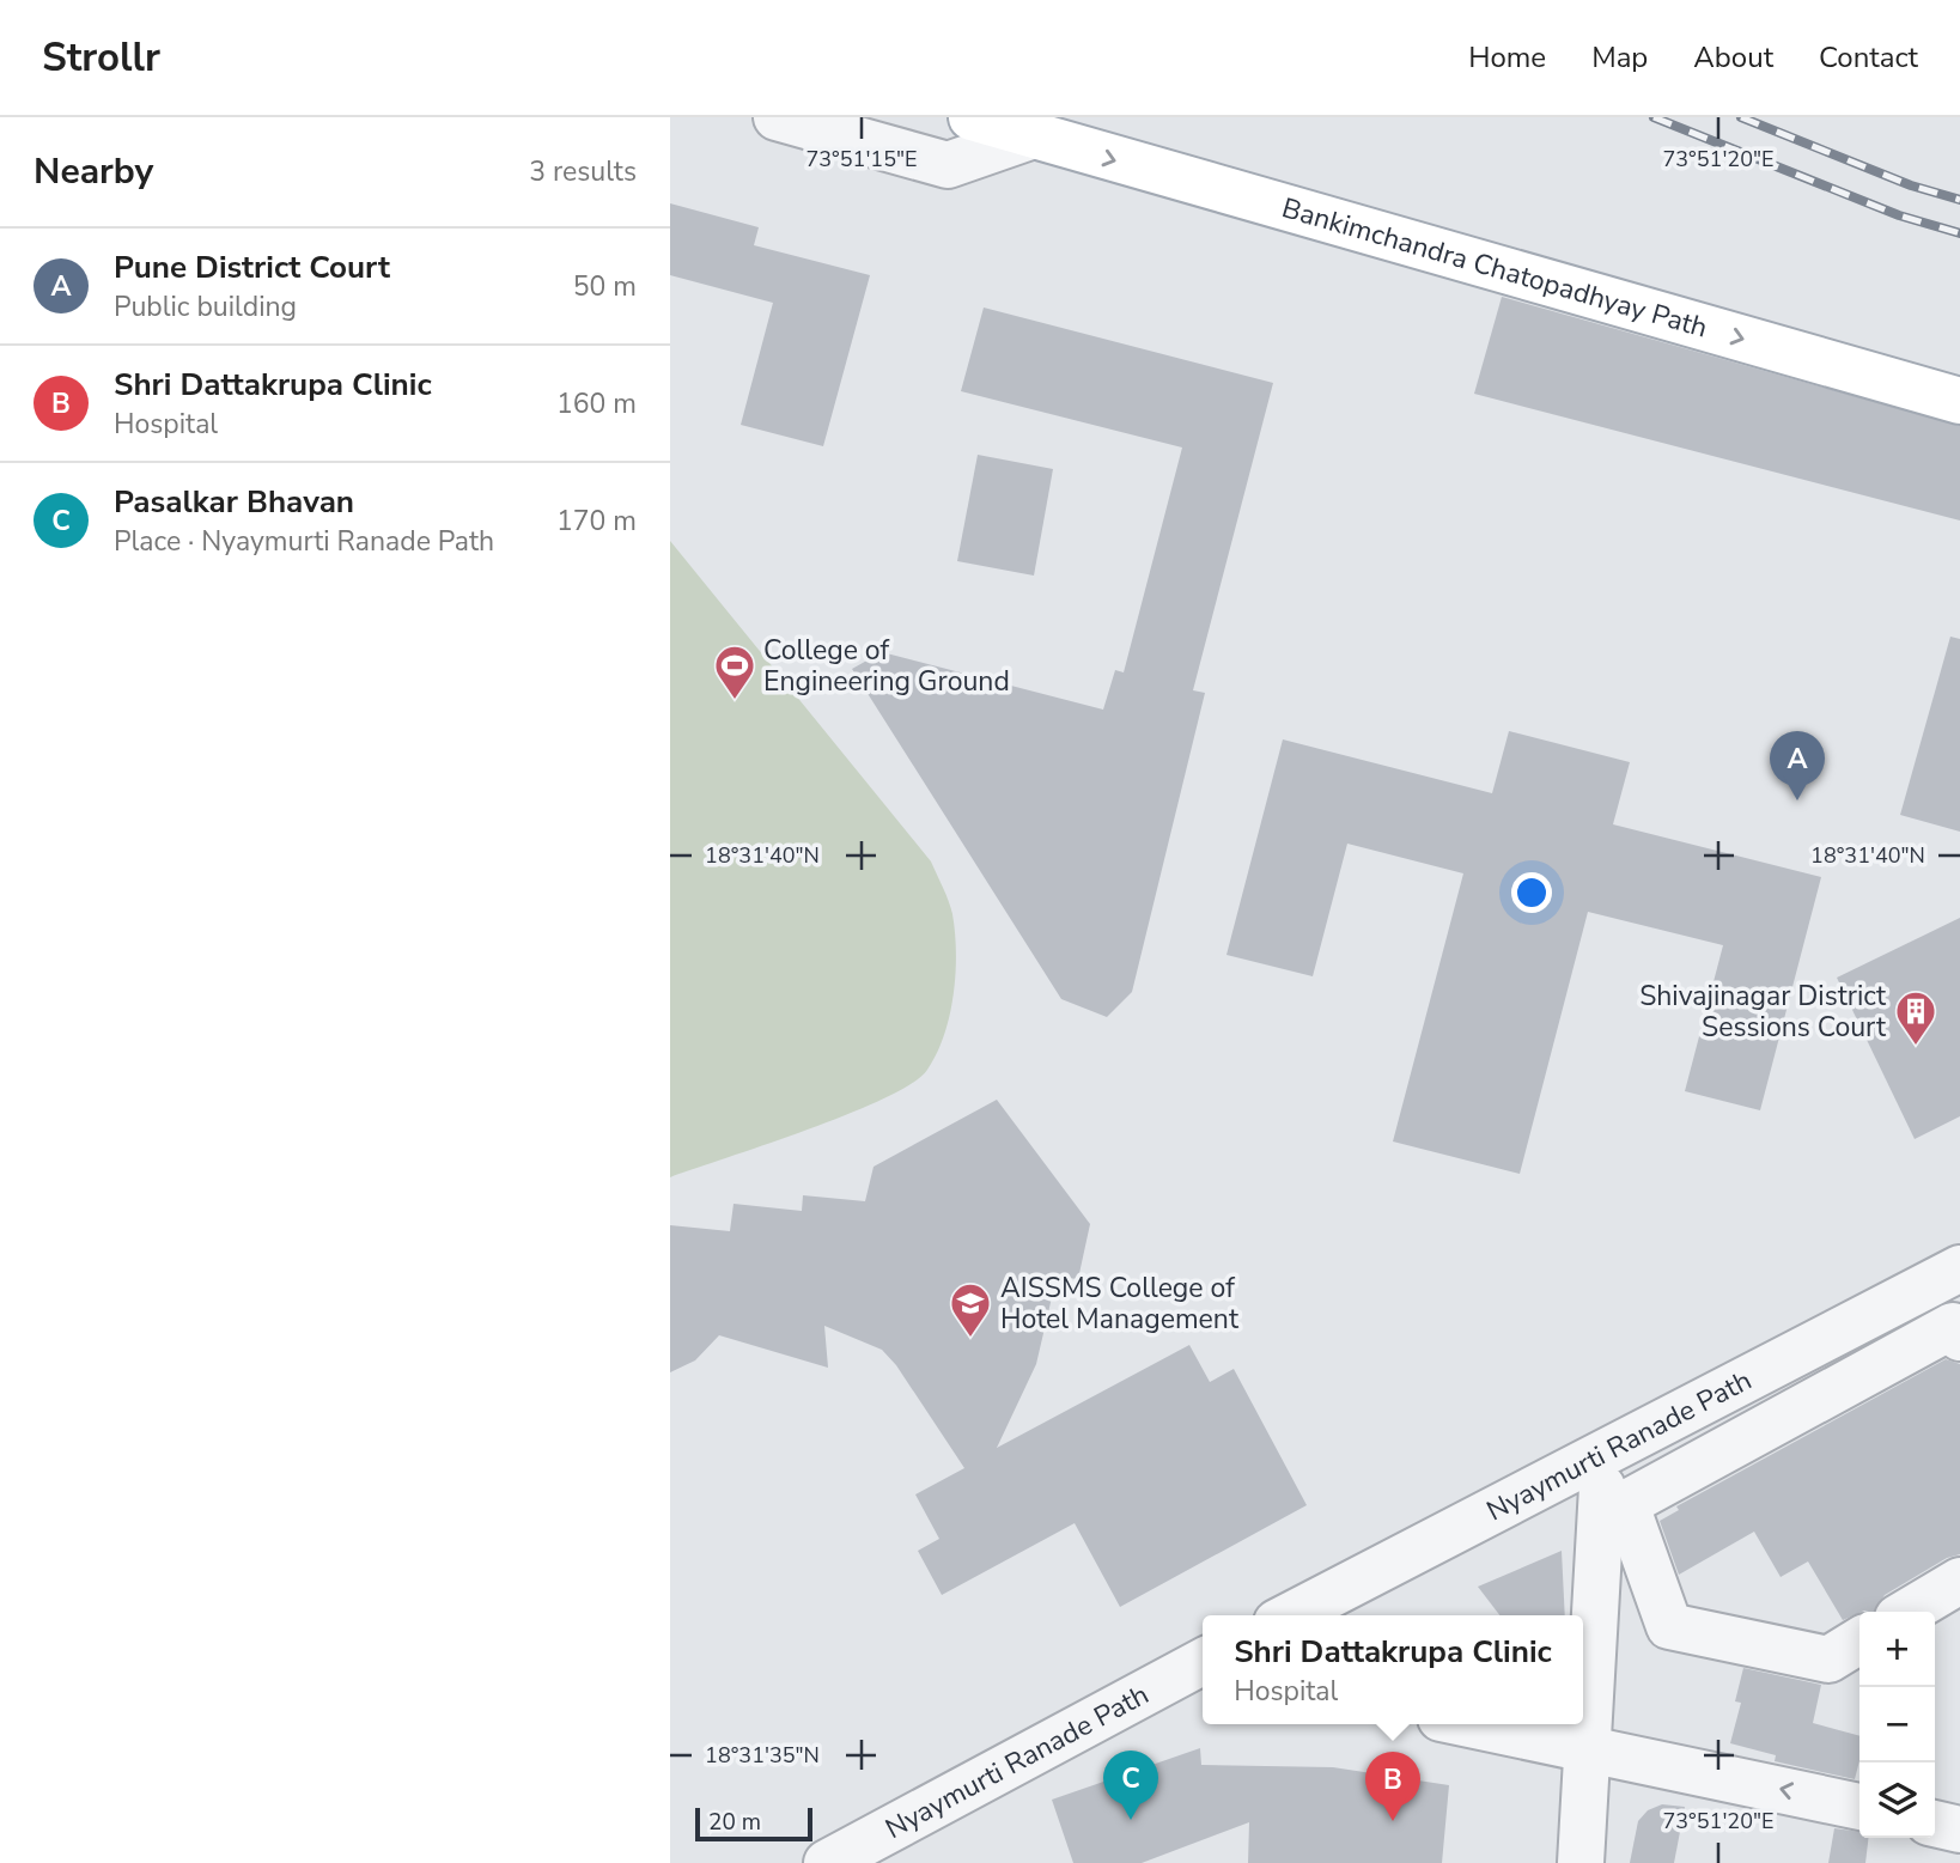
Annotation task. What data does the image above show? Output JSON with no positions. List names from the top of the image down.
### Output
{
  "streets": {
    "main road": ["Bankimchandra Chatopadhyay Path"],
    "street": ["Nyaymurti Ranade Path"]
  },
  "one_way": ["Bankimchandra Chatopadhyay Path"],
  "places": {
    "sports": ["College of Engineering Ground"],
    "building": ["Shivajinagar District Sessions Court"],
    "school or university": ["AISSMS College of Hotel Management"]
  },
  "scale_bar": "20 m",
  "page": {
    "header": "Strollr",
    "nav": [
      "Home",
      "Map",
      "About",
      "Contact"
    ],
    "heading": ["Nearby", "3 results"],
    "list": [
      {
        "mark": "A",
        "name": "Pune District Court",
        "note": "Public building",
        "value": "50 m"
      },
      {
        "mark": "B",
        "name": "Shri Dattakrupa Clinic",
        "note": "Hospital",
        "value": "160 m"
      },
      {
        "mark": "C",
        "name": "Pasalkar Bhavan",
        "note": "Place · Nyaymurti Ranade Path",
        "value": "170 m"
      }
    ],
    "pins": ["A", "C", "B"],
    "map_buttons": ["+", "−"],
    "popup": ["Shri Dattakrupa Clinic", "Hospital"],
    "scale": "20 m"
  },
  "coordinates": [
    "73°51'15\"E",
    "73°51'20\"E",
    "18°31'40\"N",
    "18°31'35\"N"
  ]
}
